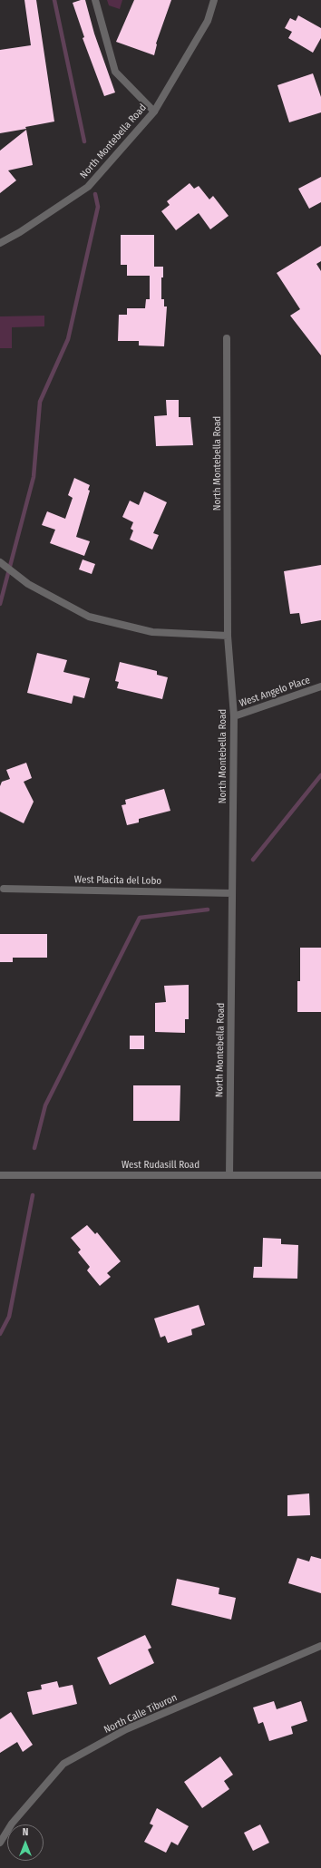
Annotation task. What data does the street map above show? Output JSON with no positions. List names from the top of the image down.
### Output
{
  "streets": {
    "street": [
      "North Montebella Road",
      "West Angelo Place",
      "West Placita del Lobo",
      "West Rudasill Road",
      "North Calle Tiburon"
    ]
  },
  "crossings": [
    ["North Montebella Road", "West Angelo Place"],
    ["North Montebella Road", "West Placita del Lobo"],
    ["North Montebella Road", "West Rudasill Road"]
  ],
  "north": "top"
}
